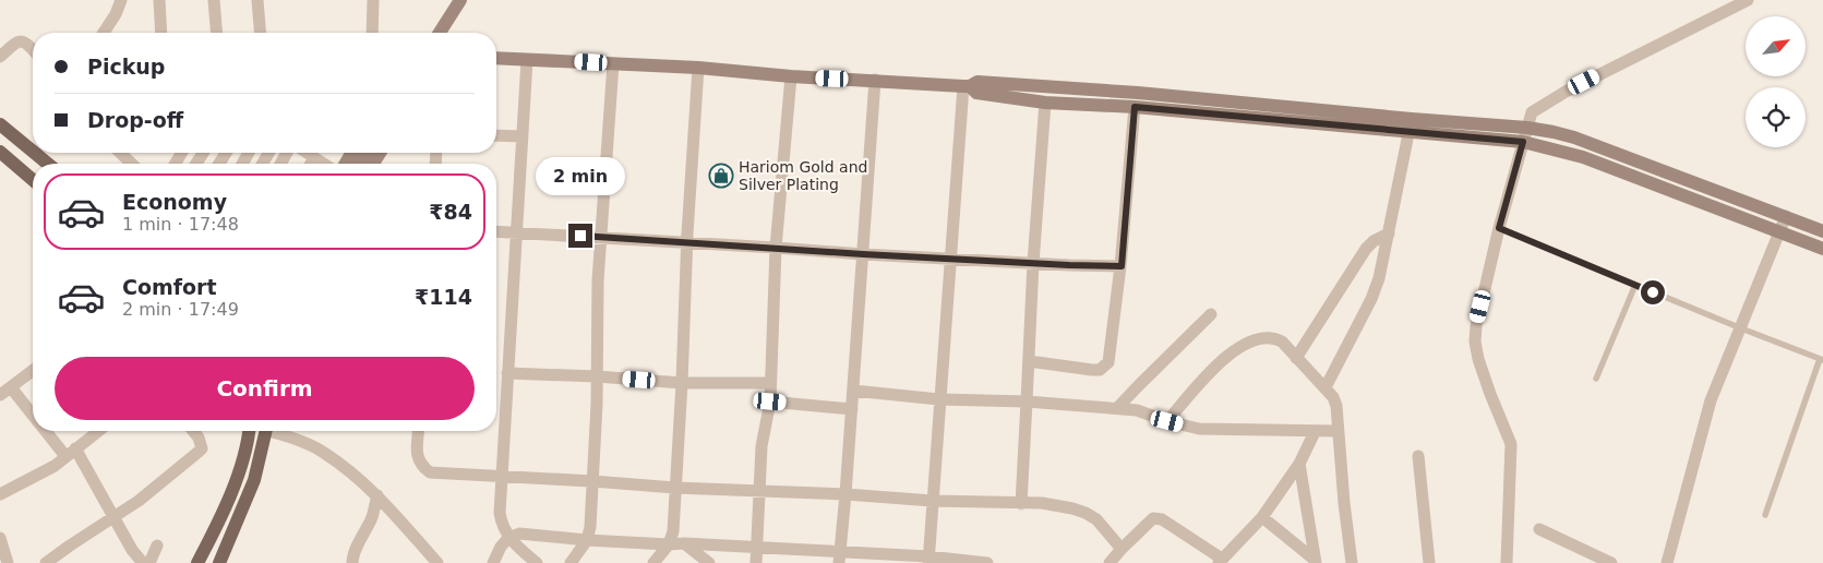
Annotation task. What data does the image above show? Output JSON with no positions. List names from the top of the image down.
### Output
{
  "places": {
    "shop": ["Hariom Gold and Silver Plating"]
  },
  "north": "top right",
  "page": {
    "banner": ["Pickup", "Drop-off"],
    "bubble": "2 min",
    "list": [
      {
        "name": "Economy",
        "note": "1 min · 17:48",
        "value": "₹84"
      },
      {
        "name": "Comfort",
        "note": "2 min · 17:49",
        "value": "₹114"
      }
    ],
    "buttons": "Confirm"
  }
}
